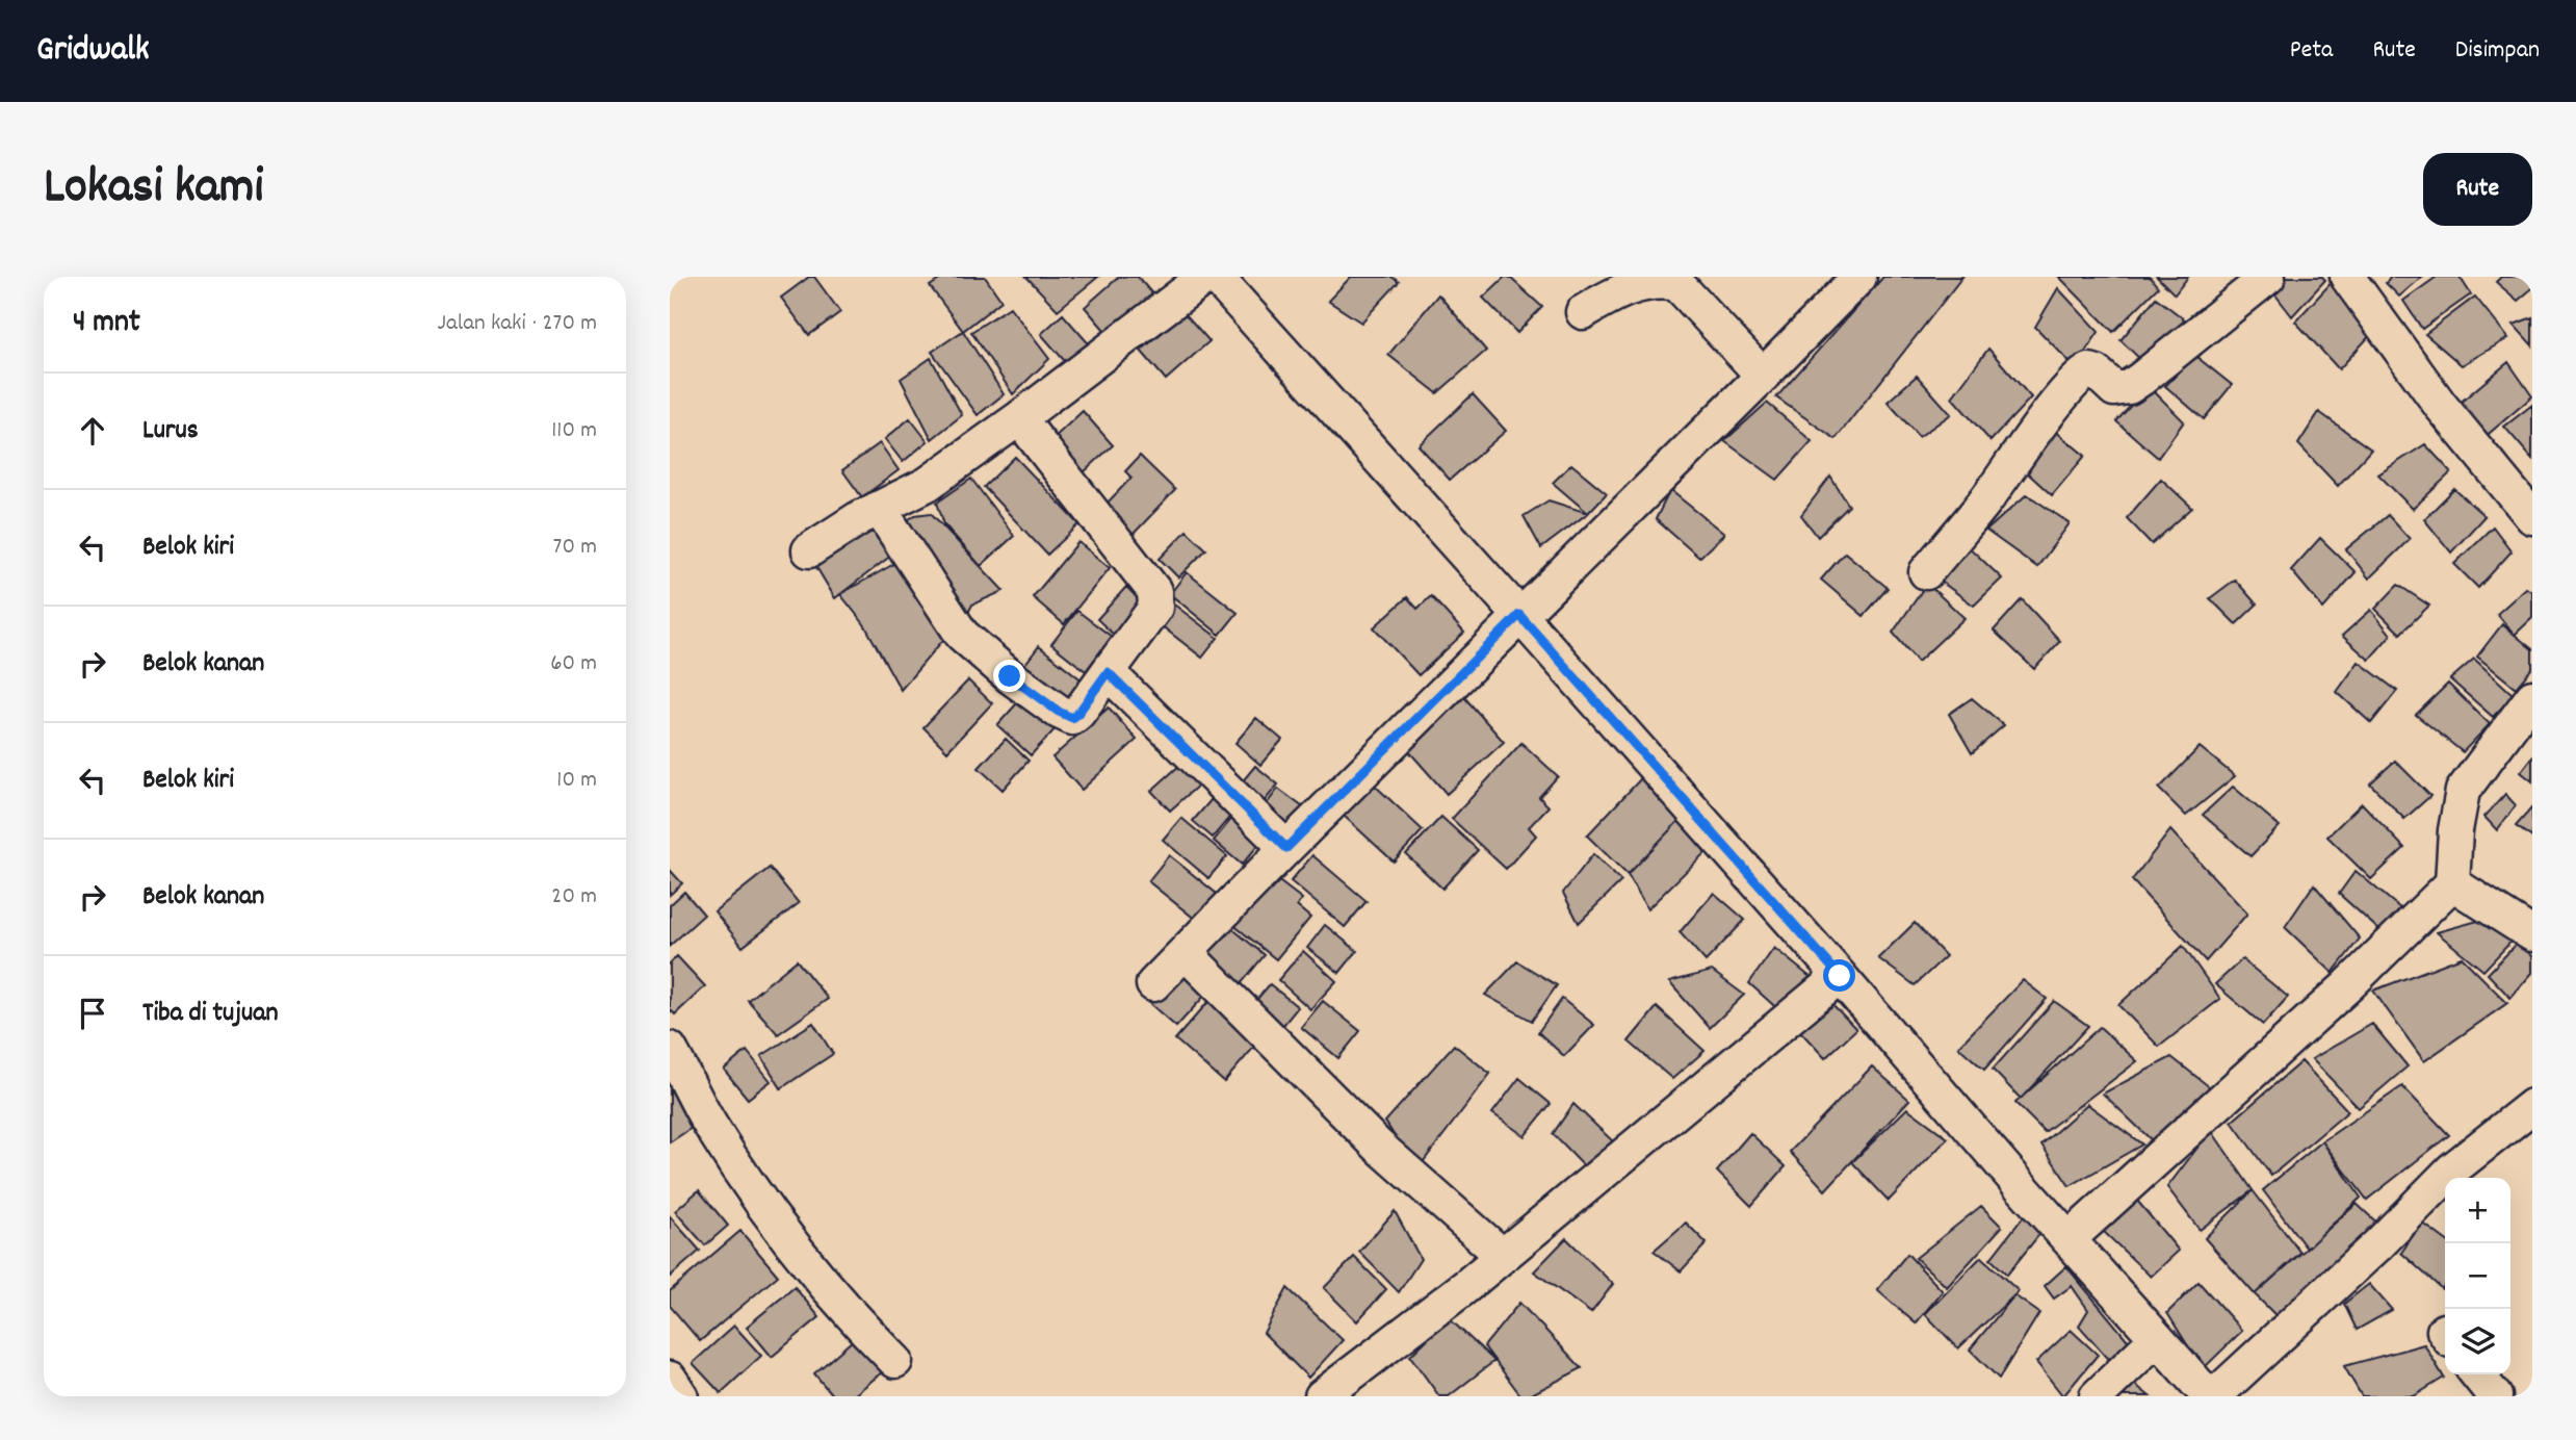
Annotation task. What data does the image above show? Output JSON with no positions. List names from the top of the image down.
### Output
{
  "page": {
    "header": "Gridwalk",
    "nav": ["Peta", "Rute", "Disimpan"],
    "title": "Lokasi kami",
    "buttons": "Rute",
    "heading": ["4 mnt", "Jalan kaki · 270 m"],
    "list": [
      ["Lurus", "110 m"],
      ["Belok kiri", "70 m"],
      ["Belok kanan", "60 m"],
      ["Belok kiri", "10 m"],
      ["Belok kanan", "20 m"],
      "Tiba di tujuan"
    ],
    "map_buttons": ["+", "−"]
  }
}
